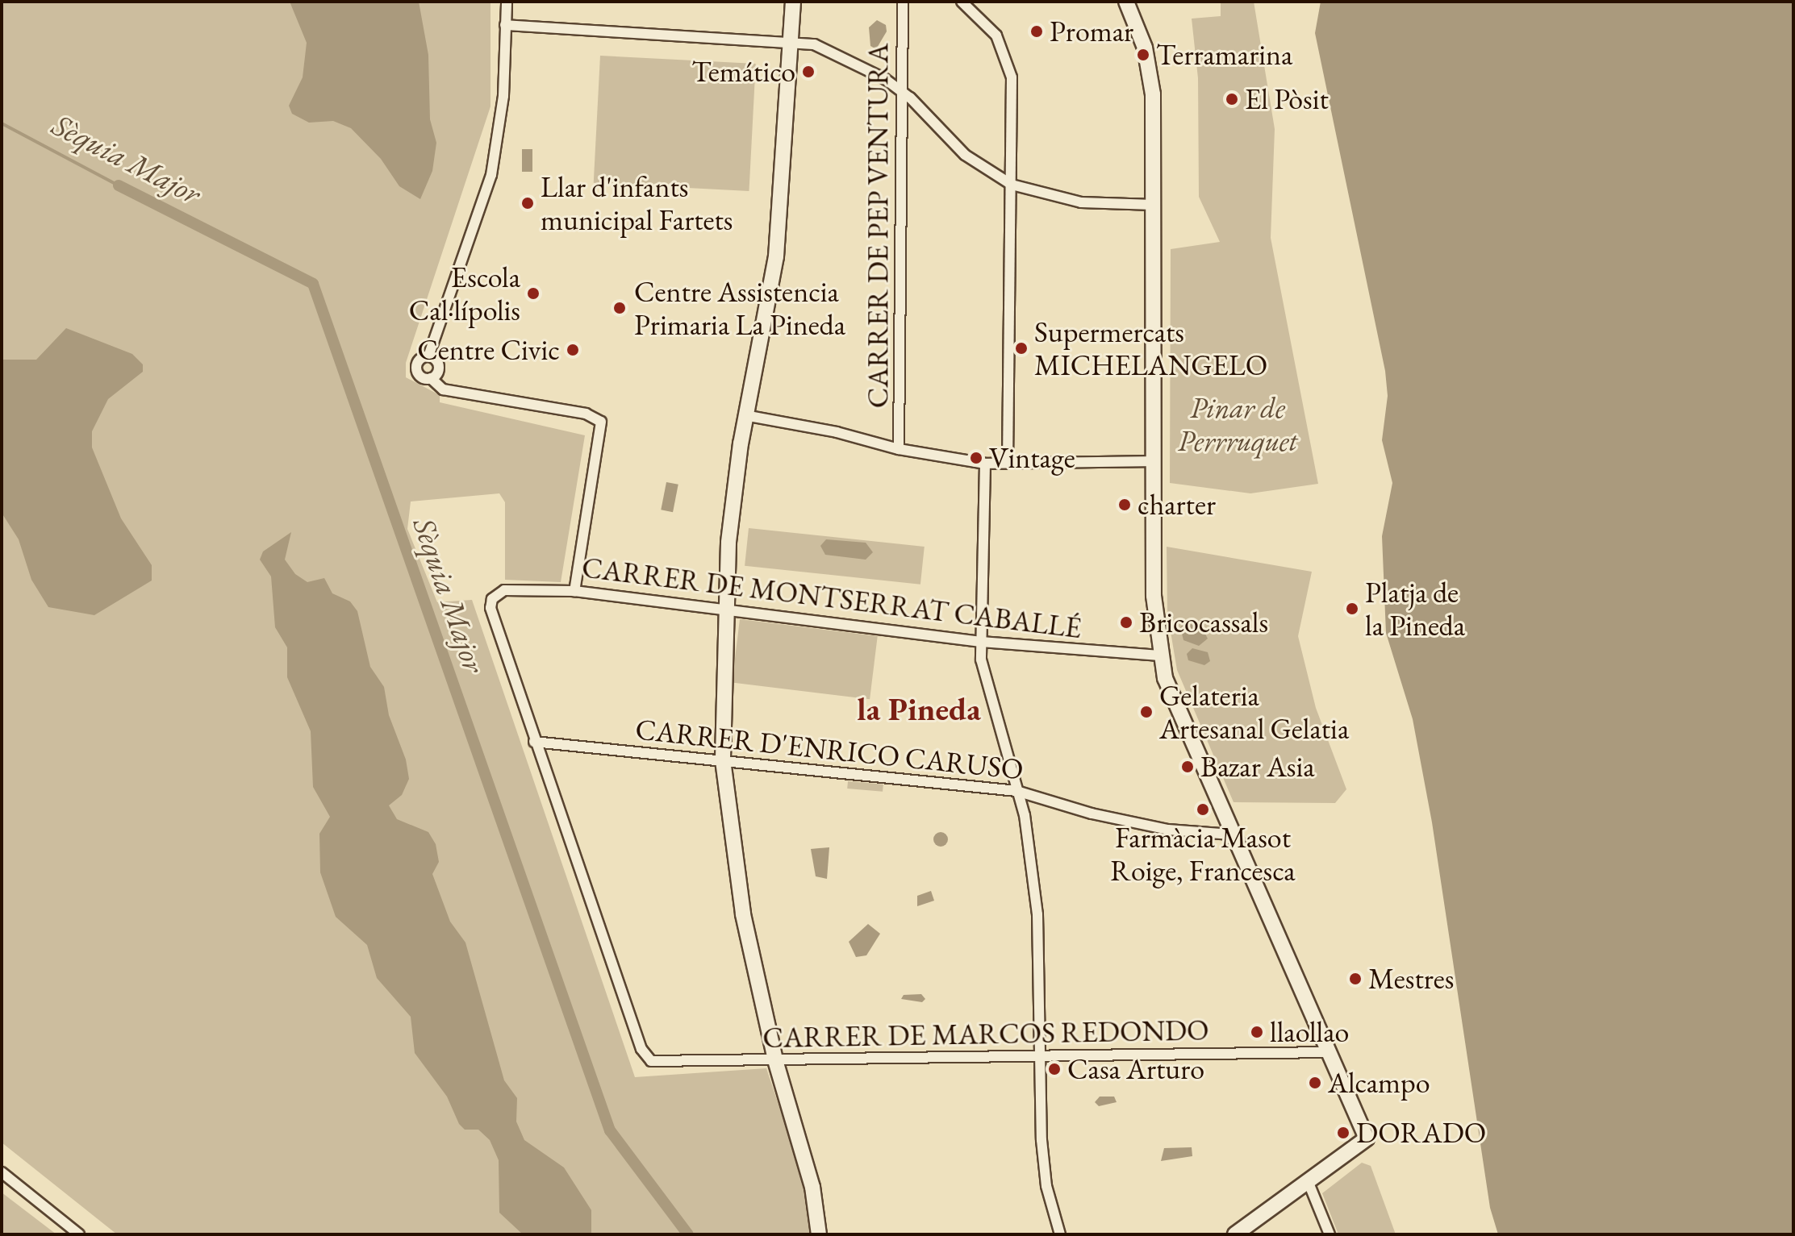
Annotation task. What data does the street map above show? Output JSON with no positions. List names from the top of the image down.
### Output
{
  "streets": {
    "street": [
      "CARRER DE PEP VENTURA",
      "CARRER DE MONTSERRAT CABALLÉ",
      "CARRER D'ENRICO CARUSO",
      "CARRER DE MARCOS REDONDO"
    ]
  },
  "crossings": [
    ["CARRER DE MONTSERRAT CABALLÉ", "CARRER D'ENRICO CARUSO"],
    ["CARRER DE MONTSERRAT CABALLÉ", "CARRER DE MARCOS REDONDO"],
    ["CARRER D'ENRICO CARUSO", "CARRER DE MARCOS REDONDO"]
  ],
  "districts": ["la Pineda"],
  "water": ["Sèquia Major"],
  "parks": ["Pinar de Perrruquet"],
  "places": [
    "Promar",
    "Terramarina",
    "Temático",
    "El Pòsit",
    "Llar d'infants municipal Fartets",
    "Escola Cal·lípolis",
    "Centre Assistencia Primaria La Pineda",
    "Supermercats MICHELANGELO",
    "Centre Civic",
    "Vintage",
    "charter",
    "Platja de la Pineda",
    "Bricocassals",
    "Gelateria Artesanal Gelatia",
    "Bazar Asia",
    "Farmàcia Masot Roige, Francesca",
    "Mestres",
    "llaollao",
    "Casa Arturo",
    "Alcampo",
    "DORADO"
  ]
}
